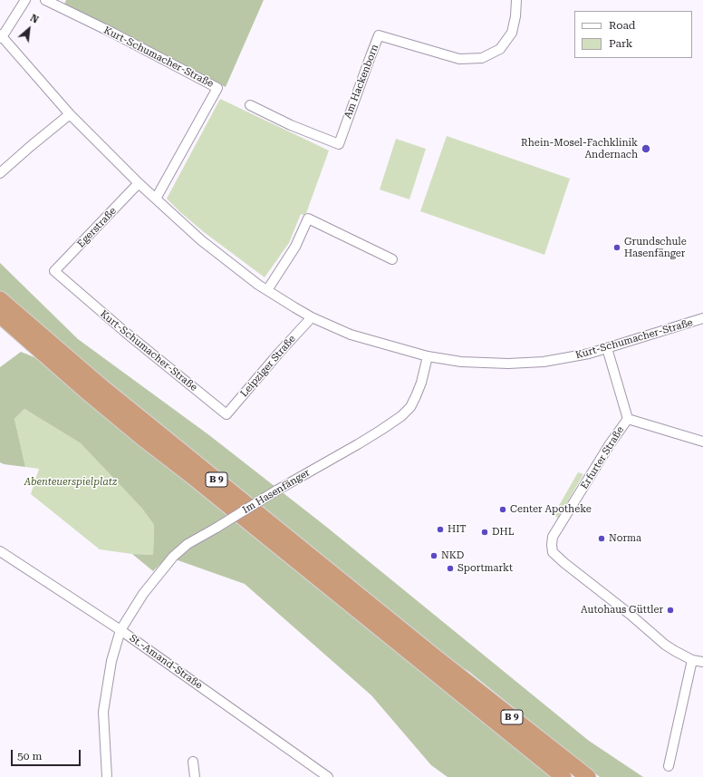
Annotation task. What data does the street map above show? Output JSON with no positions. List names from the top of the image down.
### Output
{
  "streets": {
    "highway": ["B 9"],
    "street": [
      "Kurt-Schumacher-Straße",
      "Am Hackenborn",
      "Egerstraße",
      "Leipziger Straße",
      "Erfurter Straße",
      "Im Hasenfänger",
      "St.-Amand-Straße"
    ]
  },
  "crossings": [
    ["Kurt-Schumacher-Straße", "Egerstraße"],
    ["Kurt-Schumacher-Straße", "Leipziger Straße"],
    ["Kurt-Schumacher-Straße", "Im Hasenfänger"],
    ["Im Hasenfänger", "St.-Amand-Straße"]
  ],
  "parks": ["Abenteuerspielplatz"],
  "places": [
    "Rhein-Mosel-Fachklinik Andernach",
    "Grundschule Hasenfänger",
    "Center Apotheke",
    "HIT",
    "DHL",
    "Norma",
    "NKD",
    "Sportmarkt",
    "Autohaus Güttler"
  ],
  "legend": ["Road", "Park"],
  "scale_bar": "50 m",
  "north": "top right"
}
